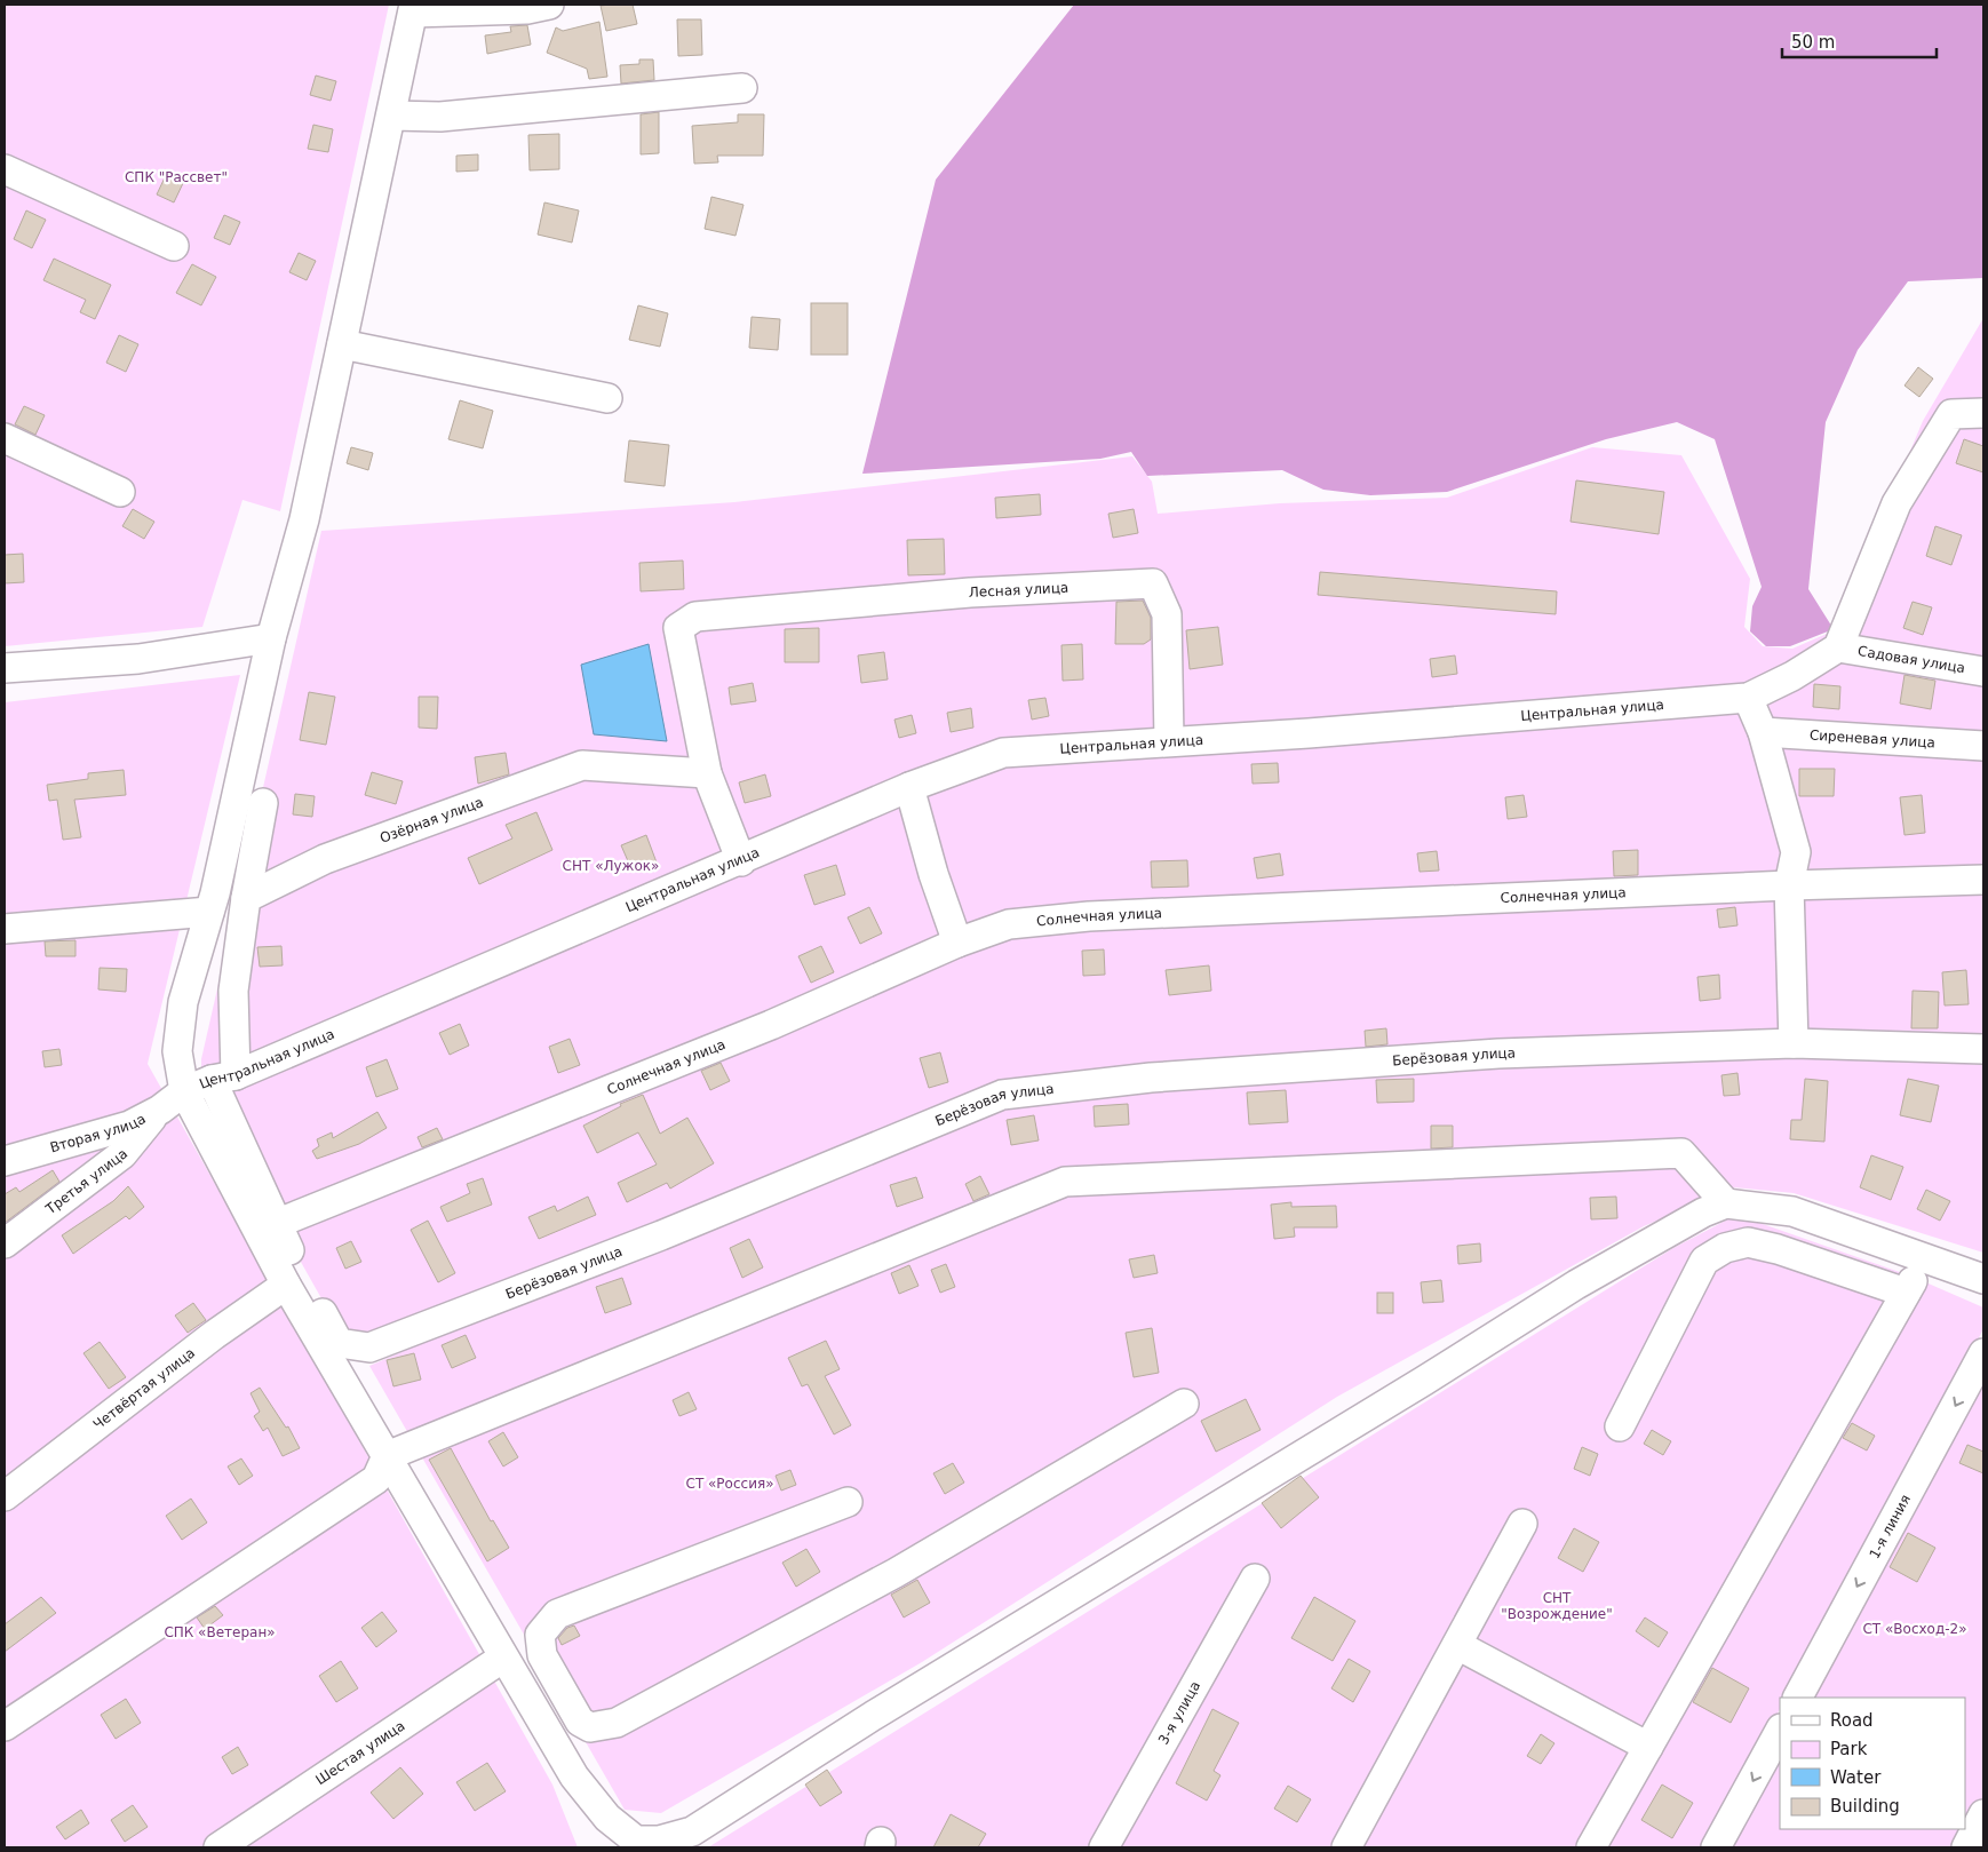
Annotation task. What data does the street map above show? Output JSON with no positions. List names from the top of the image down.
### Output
{
  "streets": {
    "street": [
      "Лесная улица",
      "Садовая улица",
      "Центральная улица",
      "Сиреневая улица",
      "Озёрная улица",
      "Солнечная улица",
      "Берёзовая улица",
      "Вторая улица",
      "Третья улица",
      "Четвёртая улица",
      "1-я линия",
      "3-я улица",
      "Шестая улица"
    ]
  },
  "crossings": [
    ["Лесная улица", "Центральная улица"],
    ["Лесная улица", "Озёрная улица"],
    ["Садовая улица", "Центральная улица"],
    ["Центральная улица", "Берёзовая улица"],
    ["Центральная улица", "Вторая улица"],
    ["Солнечная улица", "Берёзовая улица"],
    ["Вторая улица", "Третья улица"]
  ],
  "one_way": ["1-я линия"],
  "parks": [
    "СПК \"Рассвет\"",
    "СНТ «Лужок»",
    "СТ «Россия»",
    "СНТ \"Возрождение\"",
    "СТ «Восход-2»",
    "СПК «Ветеран»"
  ],
  "legend": [
    "Road",
    "Park",
    "Water",
    "Building"
  ],
  "scale_bar": "50 m"
}
